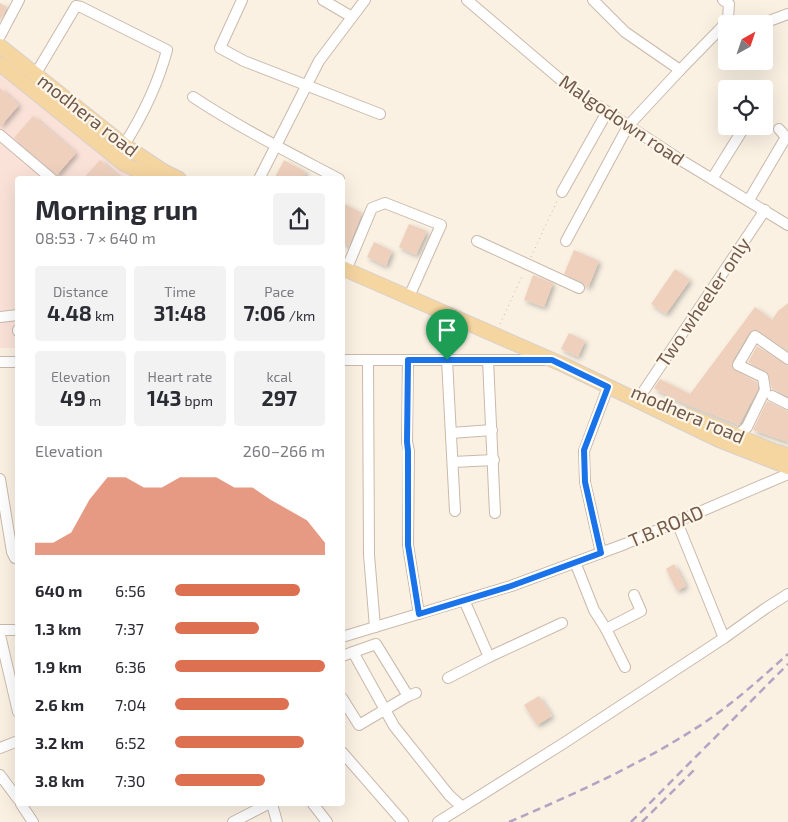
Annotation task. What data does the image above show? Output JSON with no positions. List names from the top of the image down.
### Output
{
  "streets": {
    "main road": ["modhera road"],
    "street": ["Malgodown road", "Two wheeler only", "T.B.ROAD"]
  },
  "crossings": [
    ["modhera road", "Two wheeler only"],
    ["Malgodown road", "Two wheeler only"]
  ],
  "north": "top right",
  "page": {
    "heading": ["Morning run", "08:53 · 7 × 640 m"],
    "stats": [
      ["Distance", "4.48 km"],
      ["Time", "31:48"],
      ["Pace", "7:06 /km"],
      ["Elevation", "49 m"],
      ["Heart rate", "143 bpm"],
      ["kcal", "297"]
    ],
    "chart": ["Elevation", "260–266 m"],
    "list": [
      {
        "name": "640 m",
        "note": "6:56"
      },
      {
        "name": "1.3 km",
        "note": "7:37"
      },
      {
        "name": "1.9 km",
        "note": "6:36"
      },
      {
        "name": "2.6 km",
        "note": "7:04"
      },
      {
        "name": "3.2 km",
        "note": "6:52"
      },
      {
        "name": "3.8 km",
        "note": "7:30"
      }
    ]
  }
}
